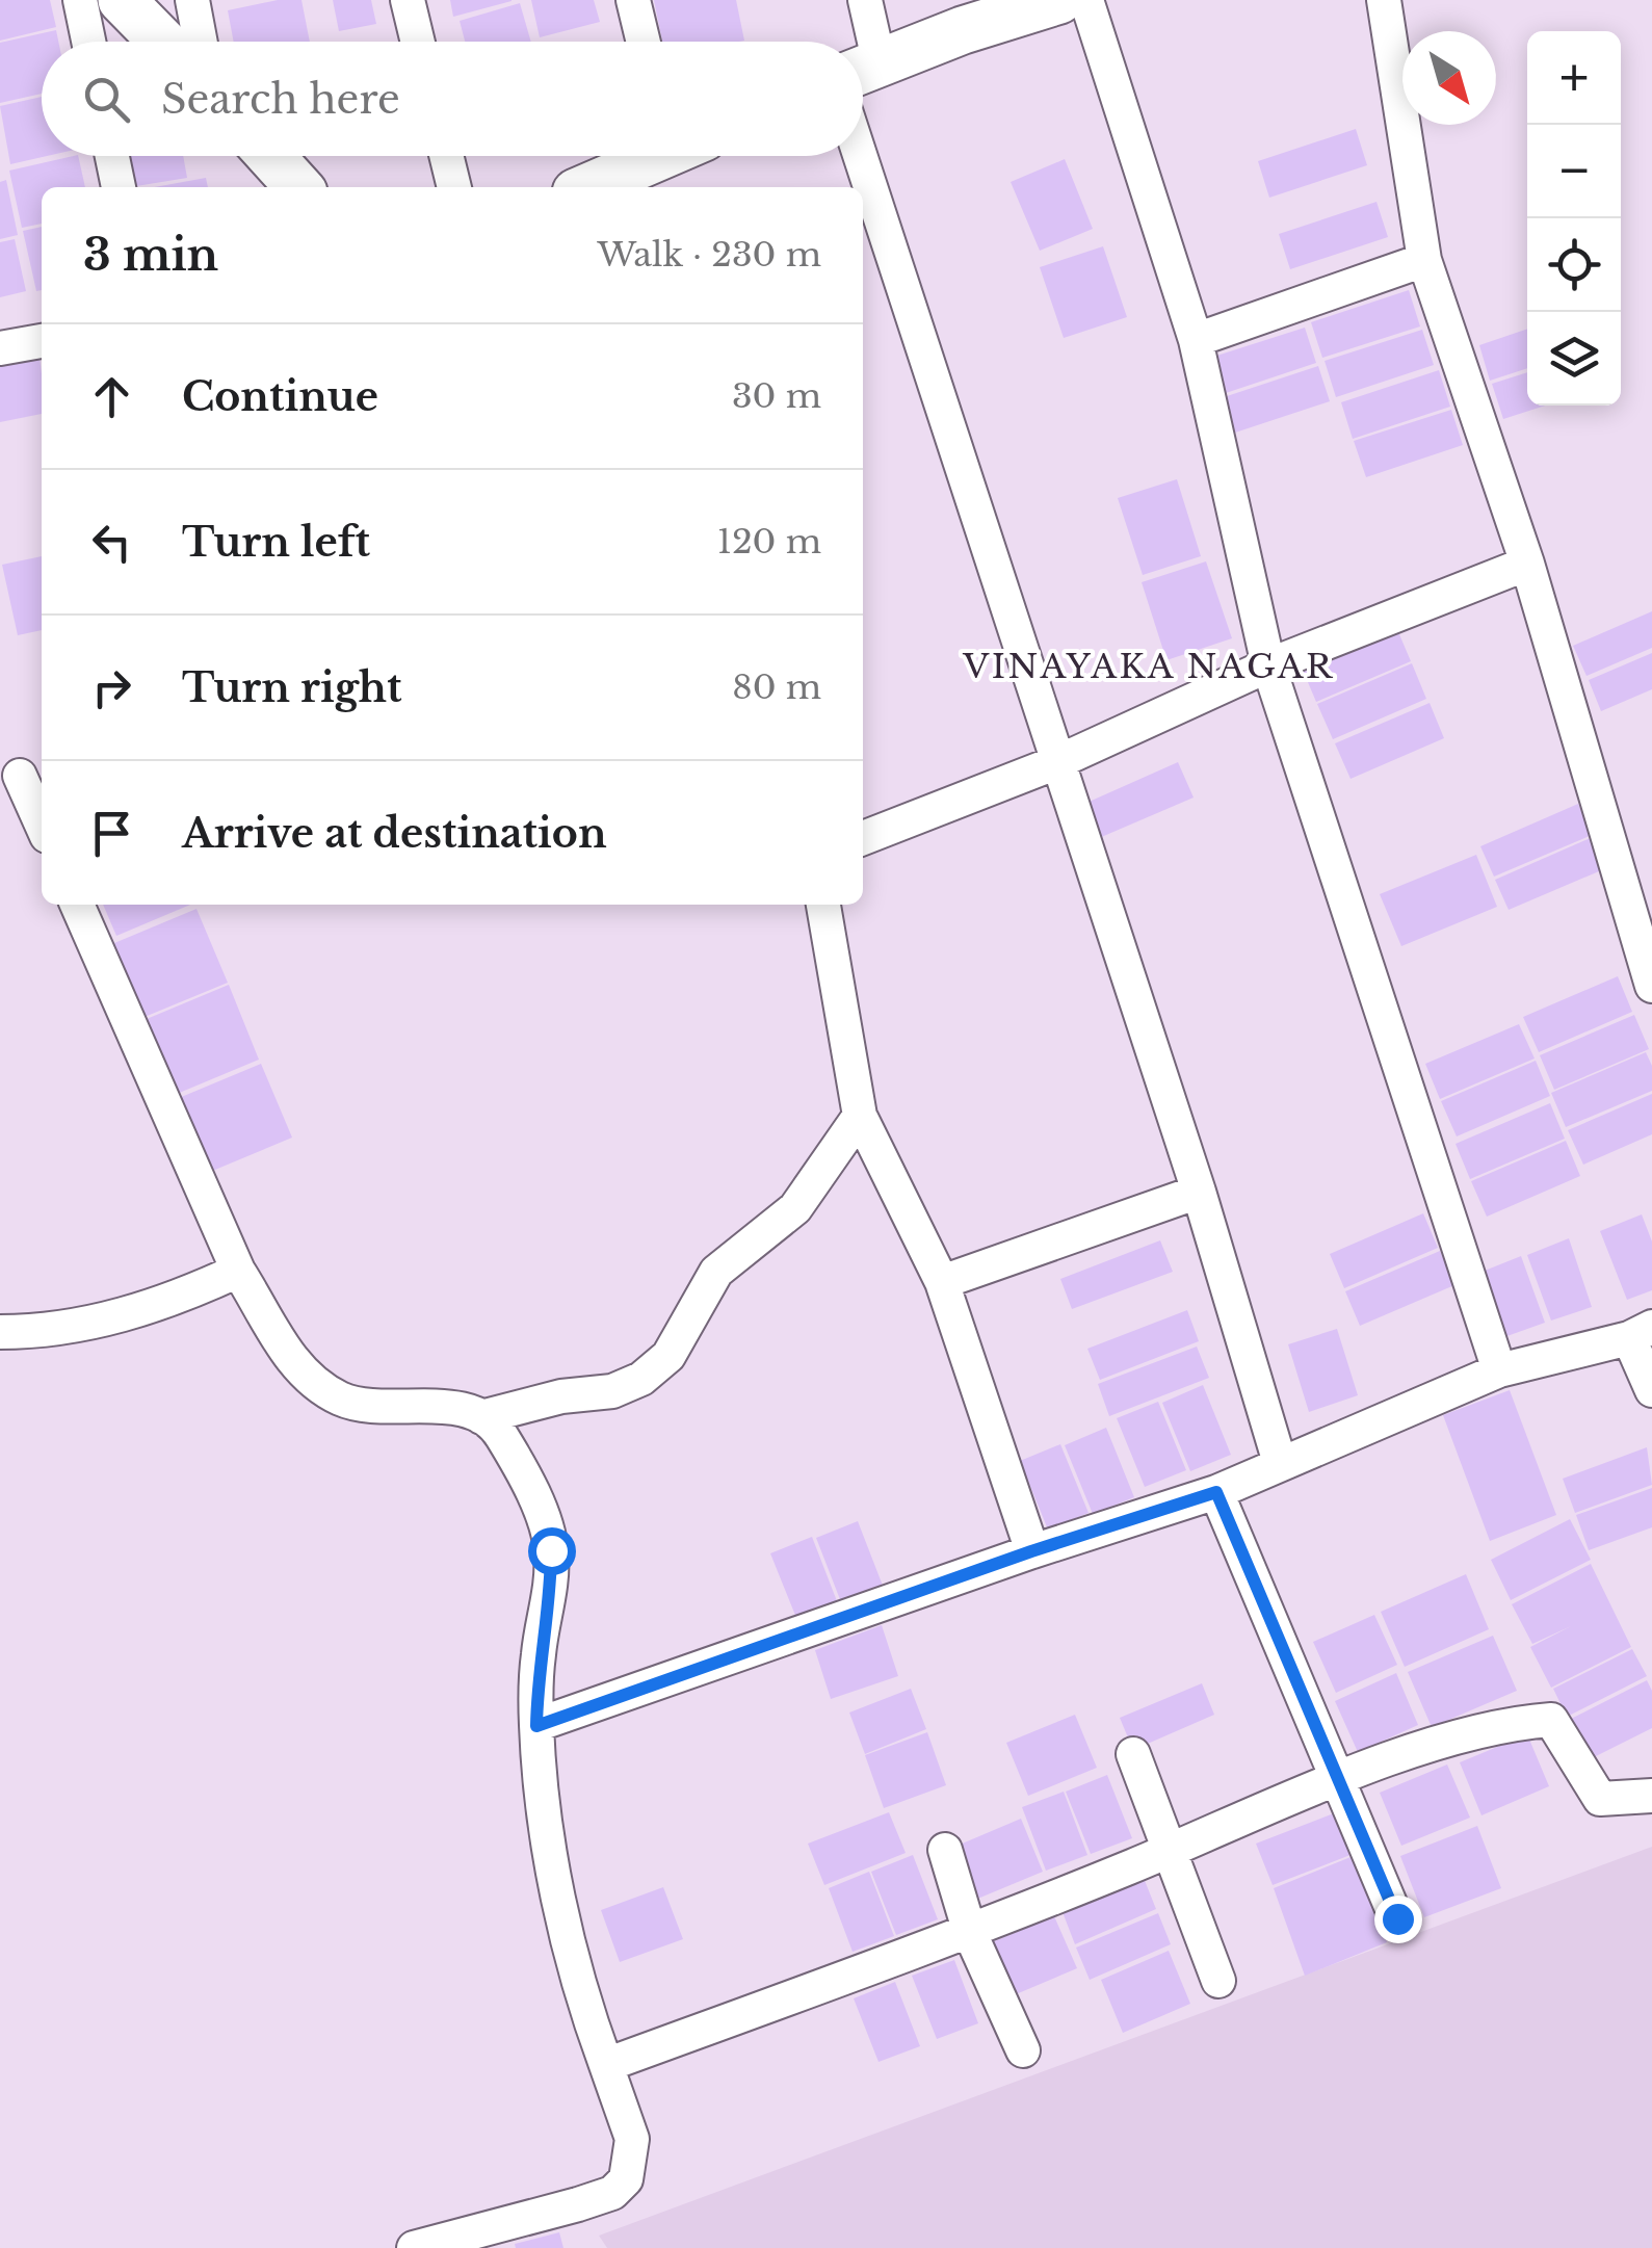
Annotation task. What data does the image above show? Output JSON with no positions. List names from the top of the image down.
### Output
{
  "districts": ["VINAYAKA NAGAR"],
  "north": "bottom right",
  "page": {
    "map_buttons": ["+", "−"],
    "search": "Search here",
    "heading": ["3 min", "Walk · 230 m"],
    "list": [
      ["Continue", "30 m"],
      ["Turn left", "120 m"],
      ["Turn right", "80 m"],
      "Arrive at destination"
    ]
  }
}
